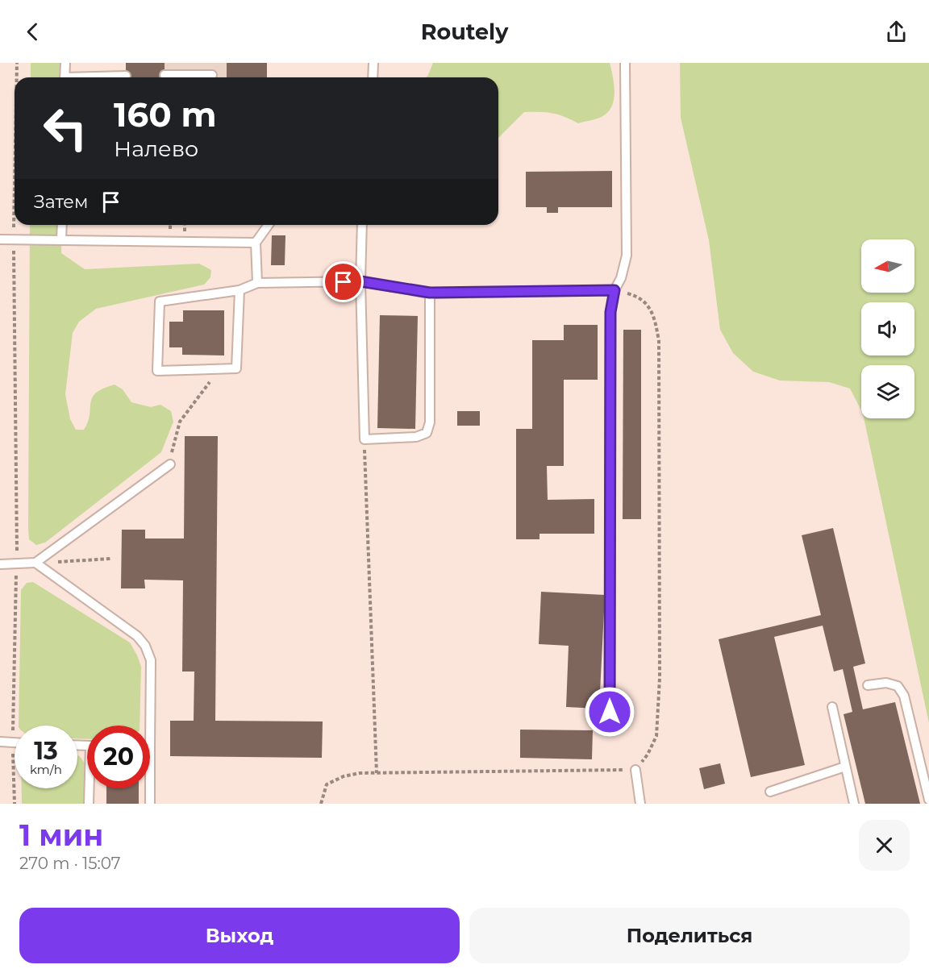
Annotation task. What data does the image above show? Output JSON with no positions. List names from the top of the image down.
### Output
{
  "north": "left",
  "page": {
    "header": "Routely",
    "turn": ["160 m", "Налево"],
    "then": "Затем",
    "speed": "13 km/h",
    "limit": "20",
    "heading": ["1 мин", "270 m · 15:07"],
    "buttons": ["Выход", "Поделиться"]
  }
}
